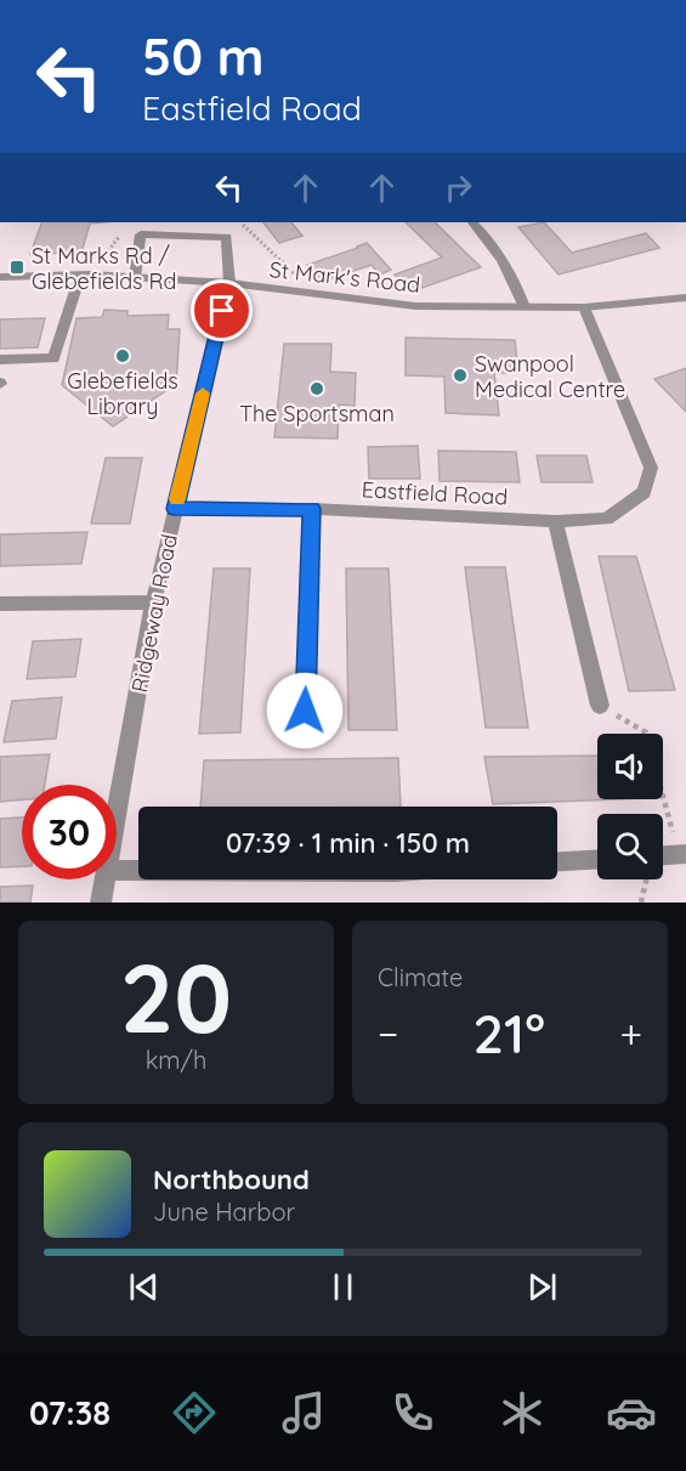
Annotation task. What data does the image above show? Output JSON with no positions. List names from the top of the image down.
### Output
{
  "streets": {
    "street": ["St Mark's Road", "Eastfield Road", "Ridgeway Road"]
  },
  "crossings": [
    ["St Mark's Road", "Eastfield Road"],
    ["St Mark's Road", "Ridgeway Road"],
    ["Eastfield Road", "Ridgeway Road"]
  ],
  "places": {
    "transit": ["St Marks Rd / Glebefields Rd"],
    "other": ["Glebefields Library", "Swanpool Medical Centre", "The Sportsman"]
  },
  "page": {
    "turn": ["50 m", "Eastfield Road"],
    "limit": "30",
    "trip": "07:39 · 1 min · 150 m",
    "tile": [
      ["20", "km/h"],
      "Climate"
    ],
    "heat": ["−", "21°", "+"],
    "song": ["Northbound", "June Harbor"],
    "tabs": "07:38"
  }
}
